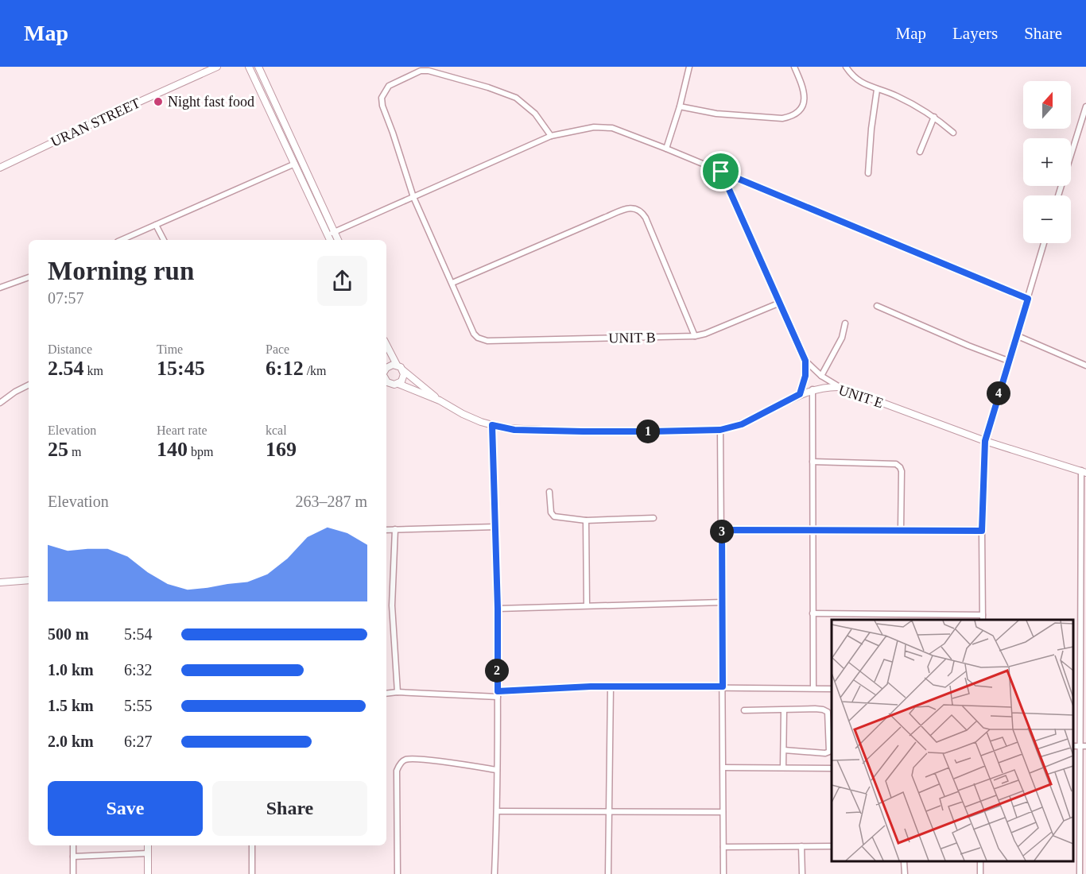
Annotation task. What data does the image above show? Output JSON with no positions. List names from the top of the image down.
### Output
{
  "streets": {
    "street": ["URAN STREET", "UNIT B", "UNIT E"]
  },
  "places": ["Night fast food"],
  "north": "top",
  "page": {
    "header": "Map",
    "nav": ["Map", "Layers", "Share"],
    "map_buttons": ["+", "−"],
    "heading": ["Morning run", "07:57"],
    "stats": [
      ["Distance", "2.54 km"],
      ["Time", "15:45"],
      ["Pace", "6:12 /km"],
      ["Elevation", "25 m"],
      ["Heart rate", "140 bpm"],
      ["kcal", "169"]
    ],
    "pins": [
      "4",
      "1",
      "3",
      "2"
    ],
    "chart": ["Elevation", "263–287 m"],
    "list": [
      {
        "name": "500 m",
        "note": "5:54"
      },
      {
        "name": "1.0 km",
        "note": "6:32"
      },
      {
        "name": "1.5 km",
        "note": "5:55"
      },
      {
        "name": "2.0 km",
        "note": "6:27"
      }
    ],
    "buttons": ["Save", "Share"]
  }
}
